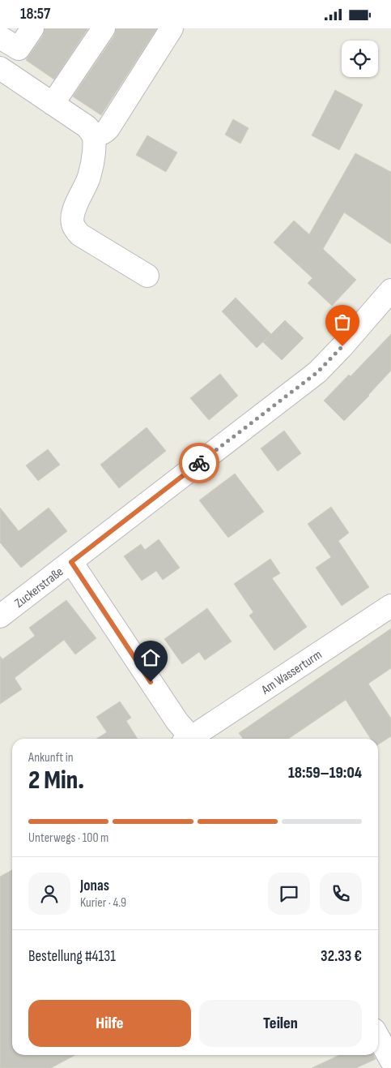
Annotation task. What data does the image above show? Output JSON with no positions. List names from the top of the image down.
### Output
{
  "streets": {
    "street": ["Zuckerstraße", "Am Wasserturm"]
  },
  "crossings": [
    ["Zuckerstraße", "Am Wasserturm"]
  ],
  "page": {
    "status": "18:57",
    "heading": ["2 Min.", "Ankunft in", "18:59–19:04"],
    "panel": [
      "Jonas",
      "Kurier · 4.9",
      "Bestellung #4131",
      "32.33 €"
    ],
    "bar": "Unterwegs · 100 m",
    "buttons": ["Hilfe", "Teilen"]
  }
}
